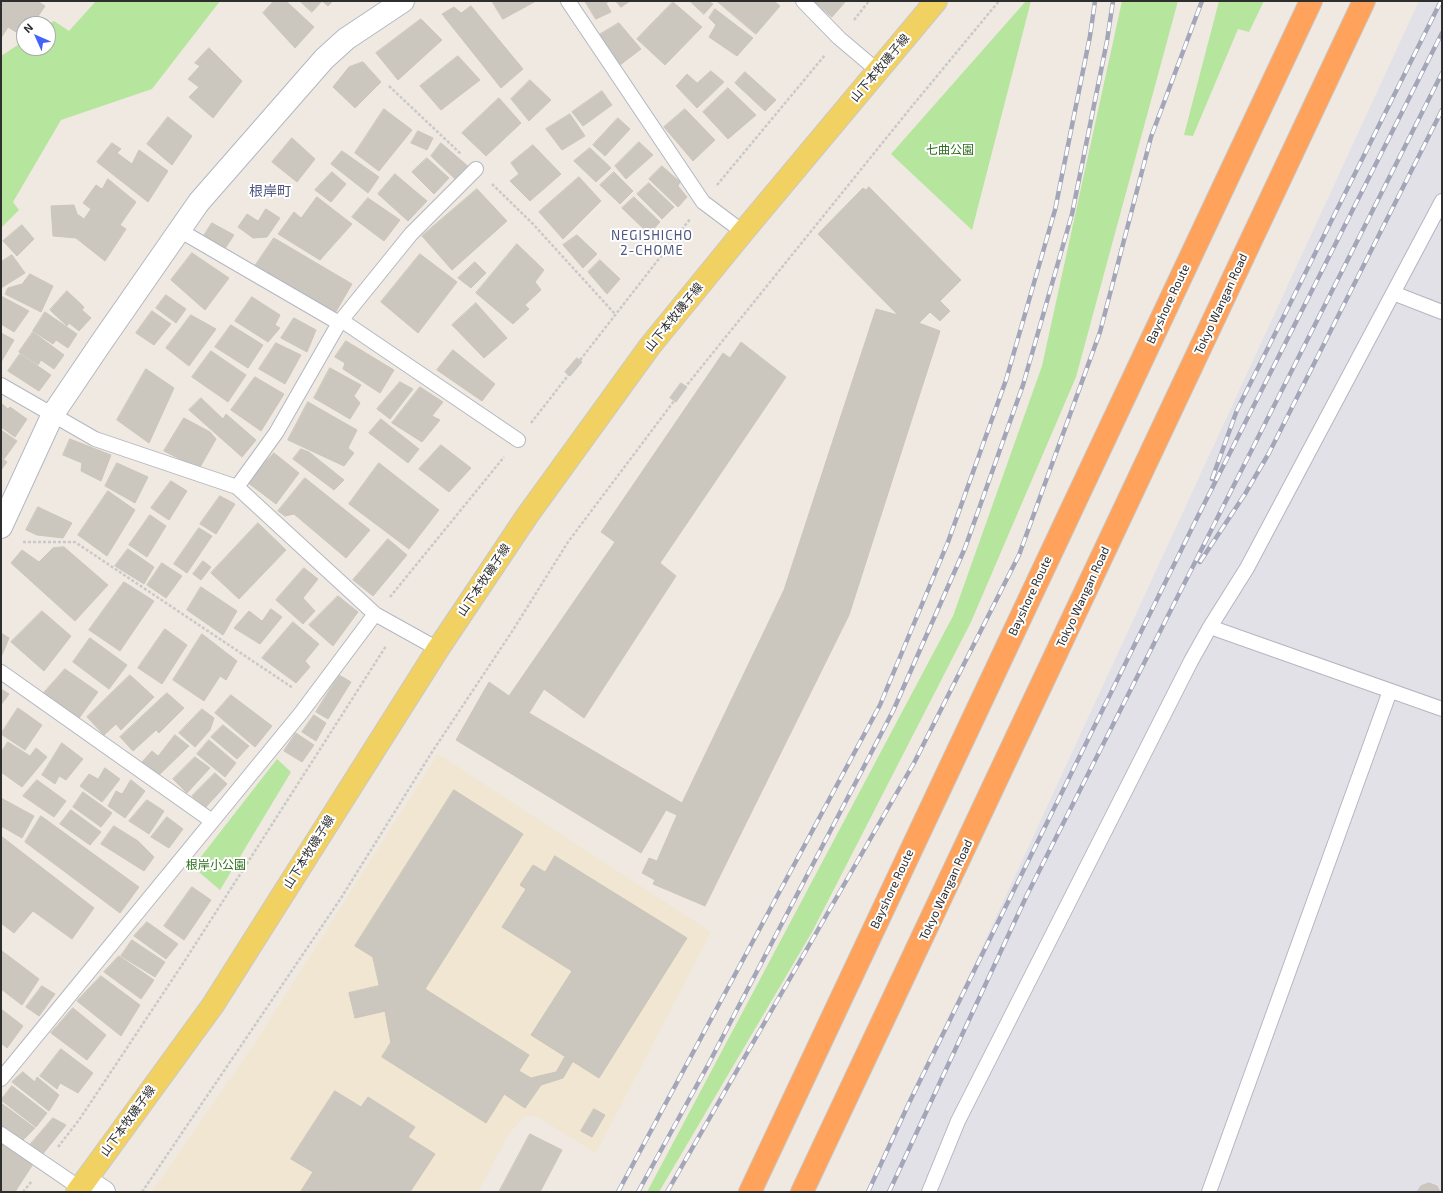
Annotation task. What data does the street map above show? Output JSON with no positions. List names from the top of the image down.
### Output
{
  "streets": {
    "highway": ["Bayshore Route", "Tokyo Wangan Road"],
    "main road": ["山下本牧磯子線"]
  },
  "districts": ["根岸町", "NEGISHICHO 2-CHOME"],
  "parks": ["七曲公園", "根岸小公園"],
  "north": "top left"
}
